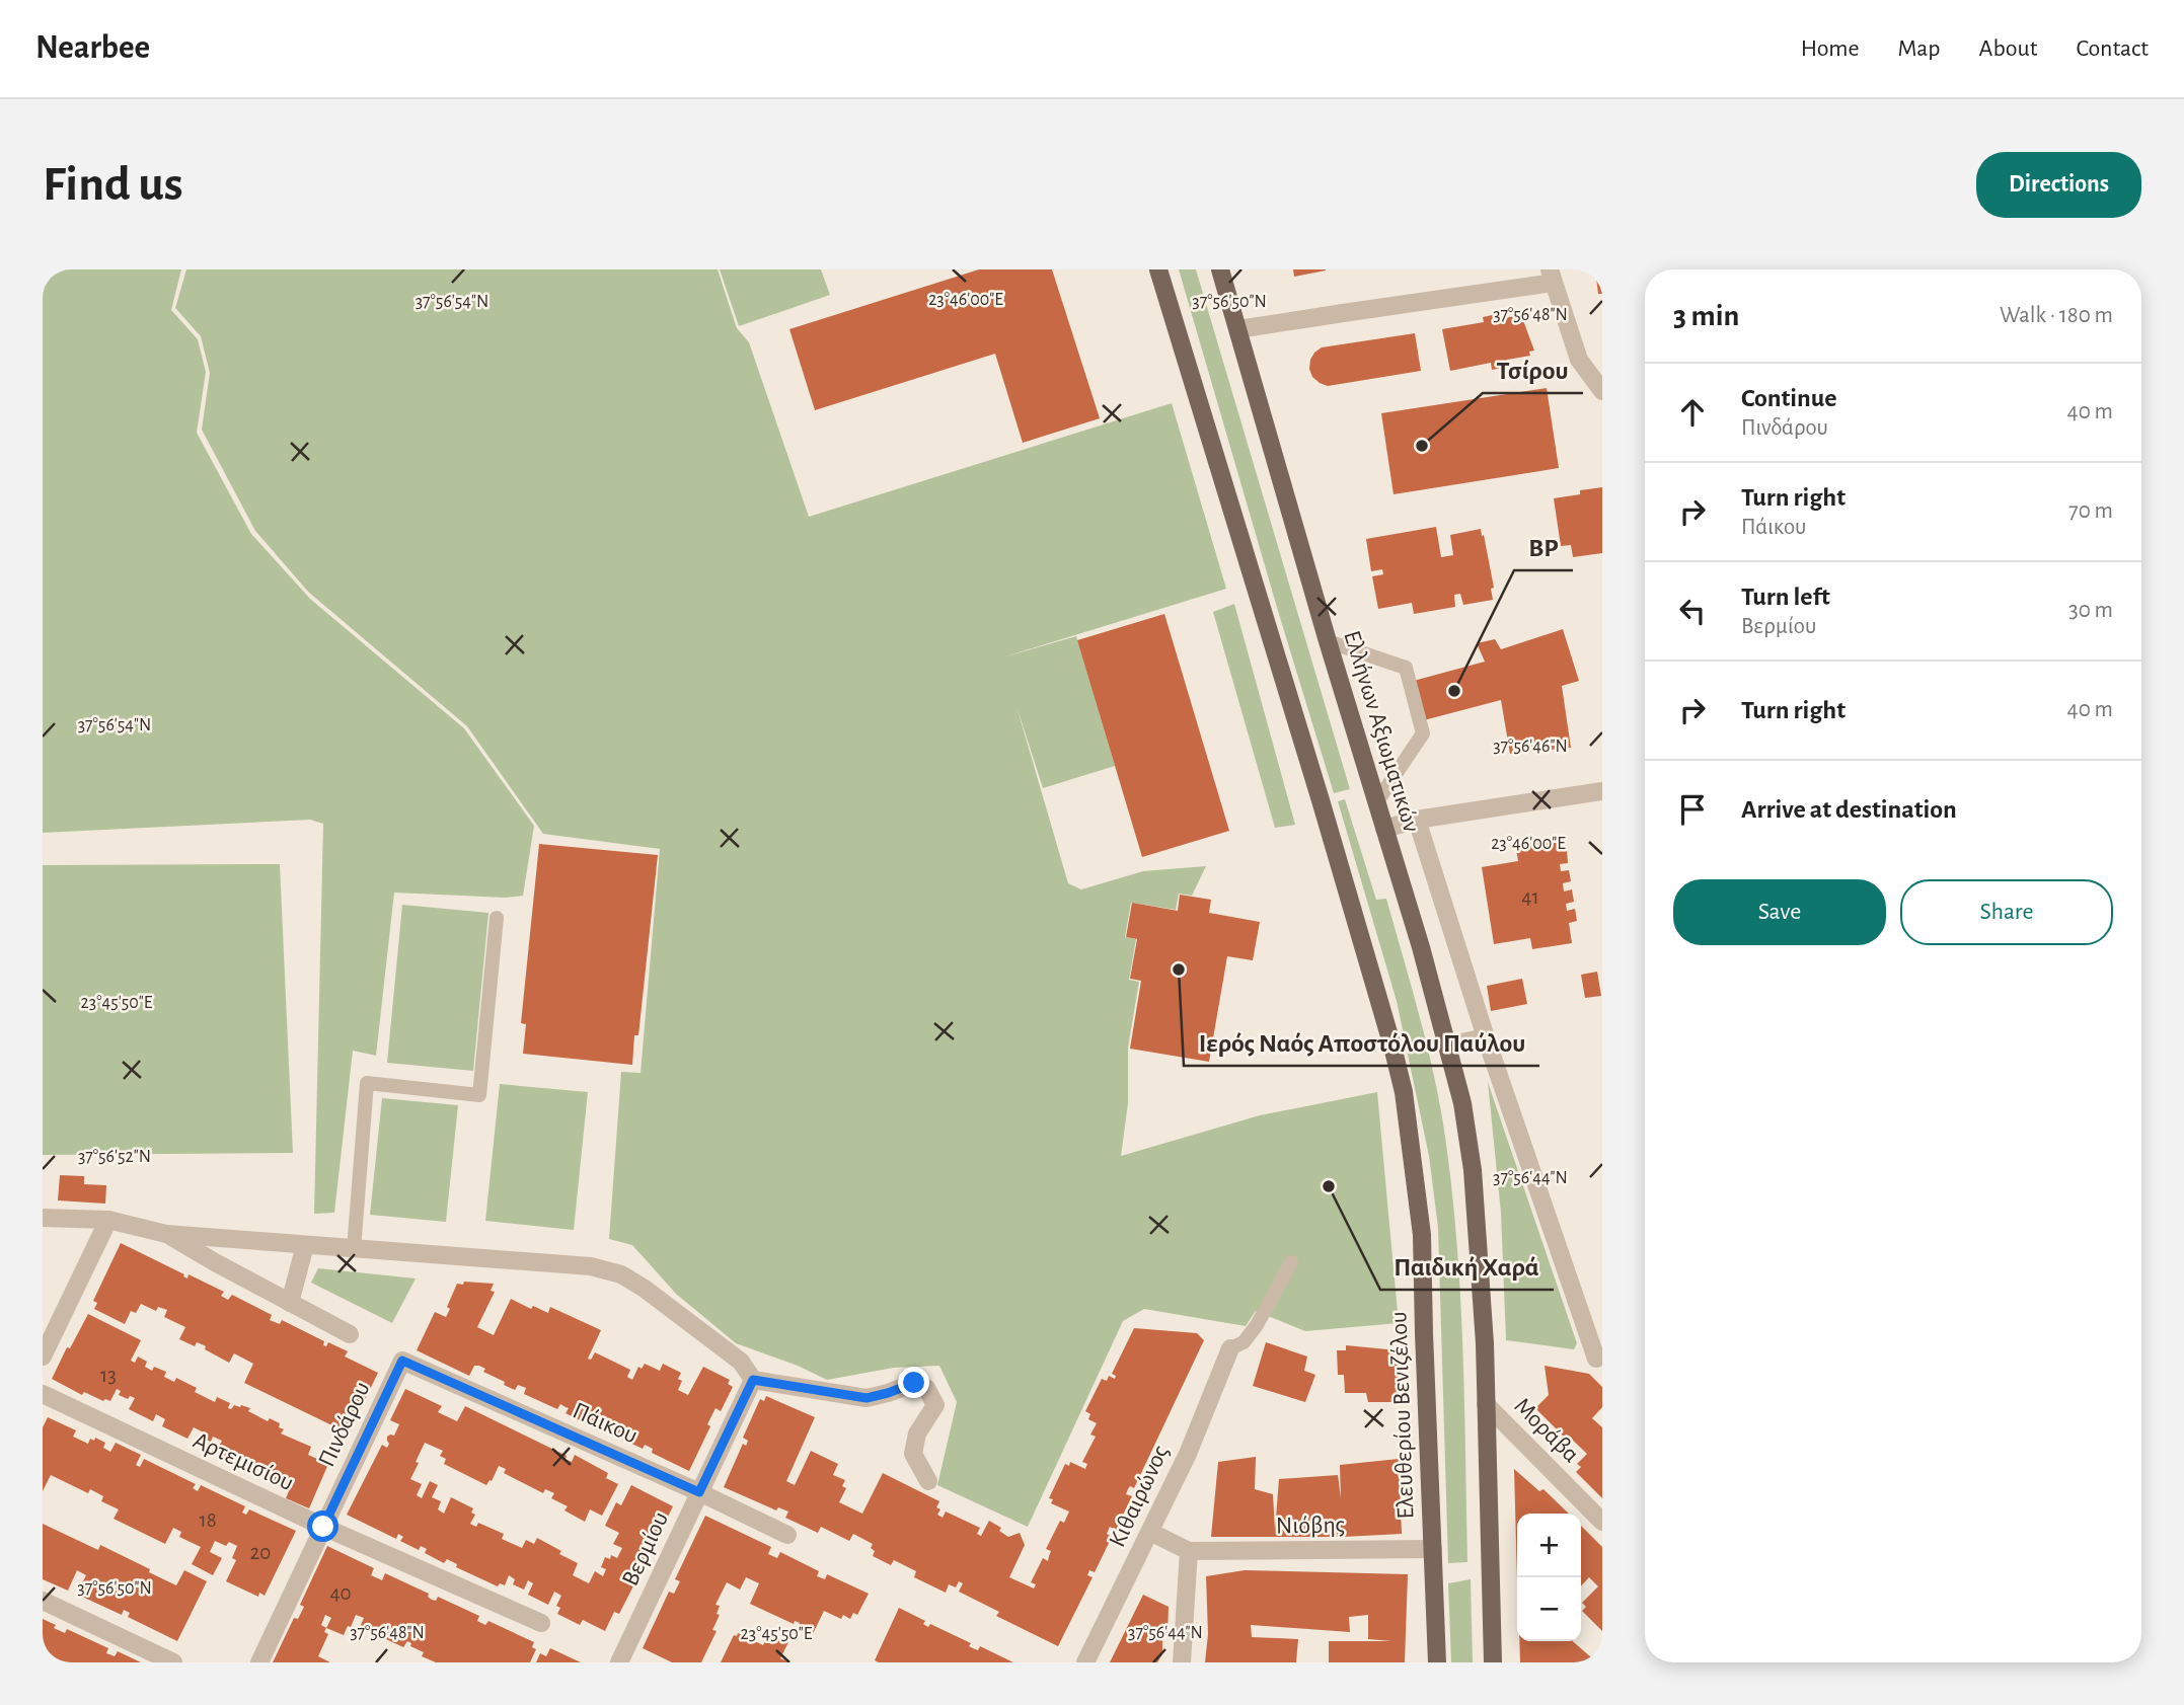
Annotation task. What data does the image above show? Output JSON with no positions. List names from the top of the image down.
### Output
{
  "streets": {
    "main road": ["Ελλήνων Αξιωματικών", "Ελευθερίου Βενιζέλου"],
    "street": [
      "Πάικου",
      "Πινδάρου",
      "Μοράβα",
      "Αρτεμισίου",
      "Κιθαιρώνος",
      "Νιόβης",
      "Βερμίου"
    ]
  },
  "crossings": [
    ["Ελευθερίου Βενιζέλου", "Νιόβης"],
    ["Πάικου", "Πινδάρου"],
    ["Πάικου", "Βερμίου"],
    ["Πινδάρου", "Αρτεμισίου"]
  ],
  "places": [
    "Τσίρου",
    "BP",
    "Ιερός Ναός Αποστόλου Παύλου",
    "Παιδική Χαρά"
  ],
  "house_numbers": [
    "41",
    "13",
    "18",
    "20",
    "40"
  ],
  "page": {
    "header": "Nearbee",
    "nav": [
      "Home",
      "Map",
      "About",
      "Contact"
    ],
    "buttons": [
      "Directions",
      ["Save", "Share"]
    ],
    "title": "Find us",
    "heading": ["3 min", "Walk · 180 m"],
    "list": [
      ["Continue", "Πινδάρου", "40 m"],
      ["Turn right", "Πάικου", "70 m"],
      ["Turn left", "Βερμίου", "30 m"],
      ["Turn right", "40 m"],
      "Arrive at destination"
    ],
    "map_buttons": ["+", "−"]
  },
  "coordinates": [
    "23°46'00\"E",
    "37°56'54\"N",
    "37°56'50\"N",
    "37°56'48\"N",
    "37°56'46\"N",
    "23°45'50\"E",
    "37°56'52\"N",
    "37°56'44\"N"
  ]
}
